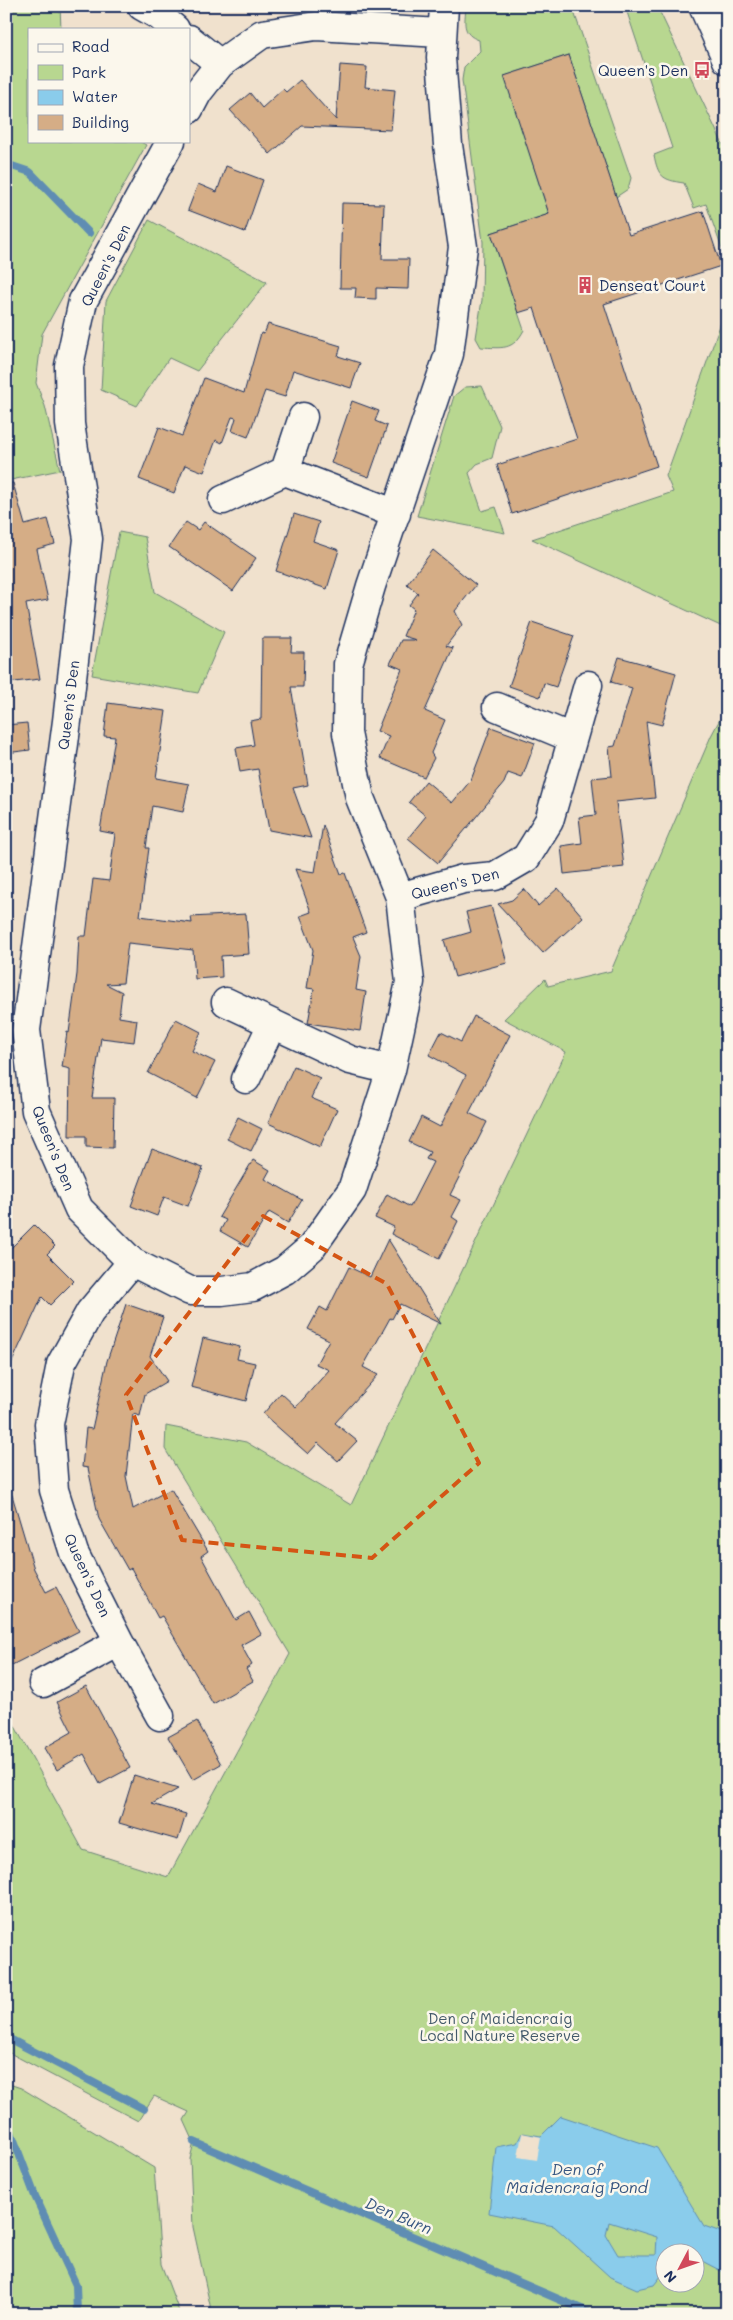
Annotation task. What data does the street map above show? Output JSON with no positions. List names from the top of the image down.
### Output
{
  "streets": {
    "street": ["Queen's Den"]
  },
  "water": ["Den of Maidencraig Pond", "Den Burn"],
  "parks": ["Den of Maidencraig Local Nature Reserve"],
  "places": {
    "bus stop": ["Queen's Den"],
    "building": ["Denseat Court"]
  },
  "legend": [
    "Road",
    "Park",
    "Water",
    "Building"
  ],
  "north": "bottom left"
}
